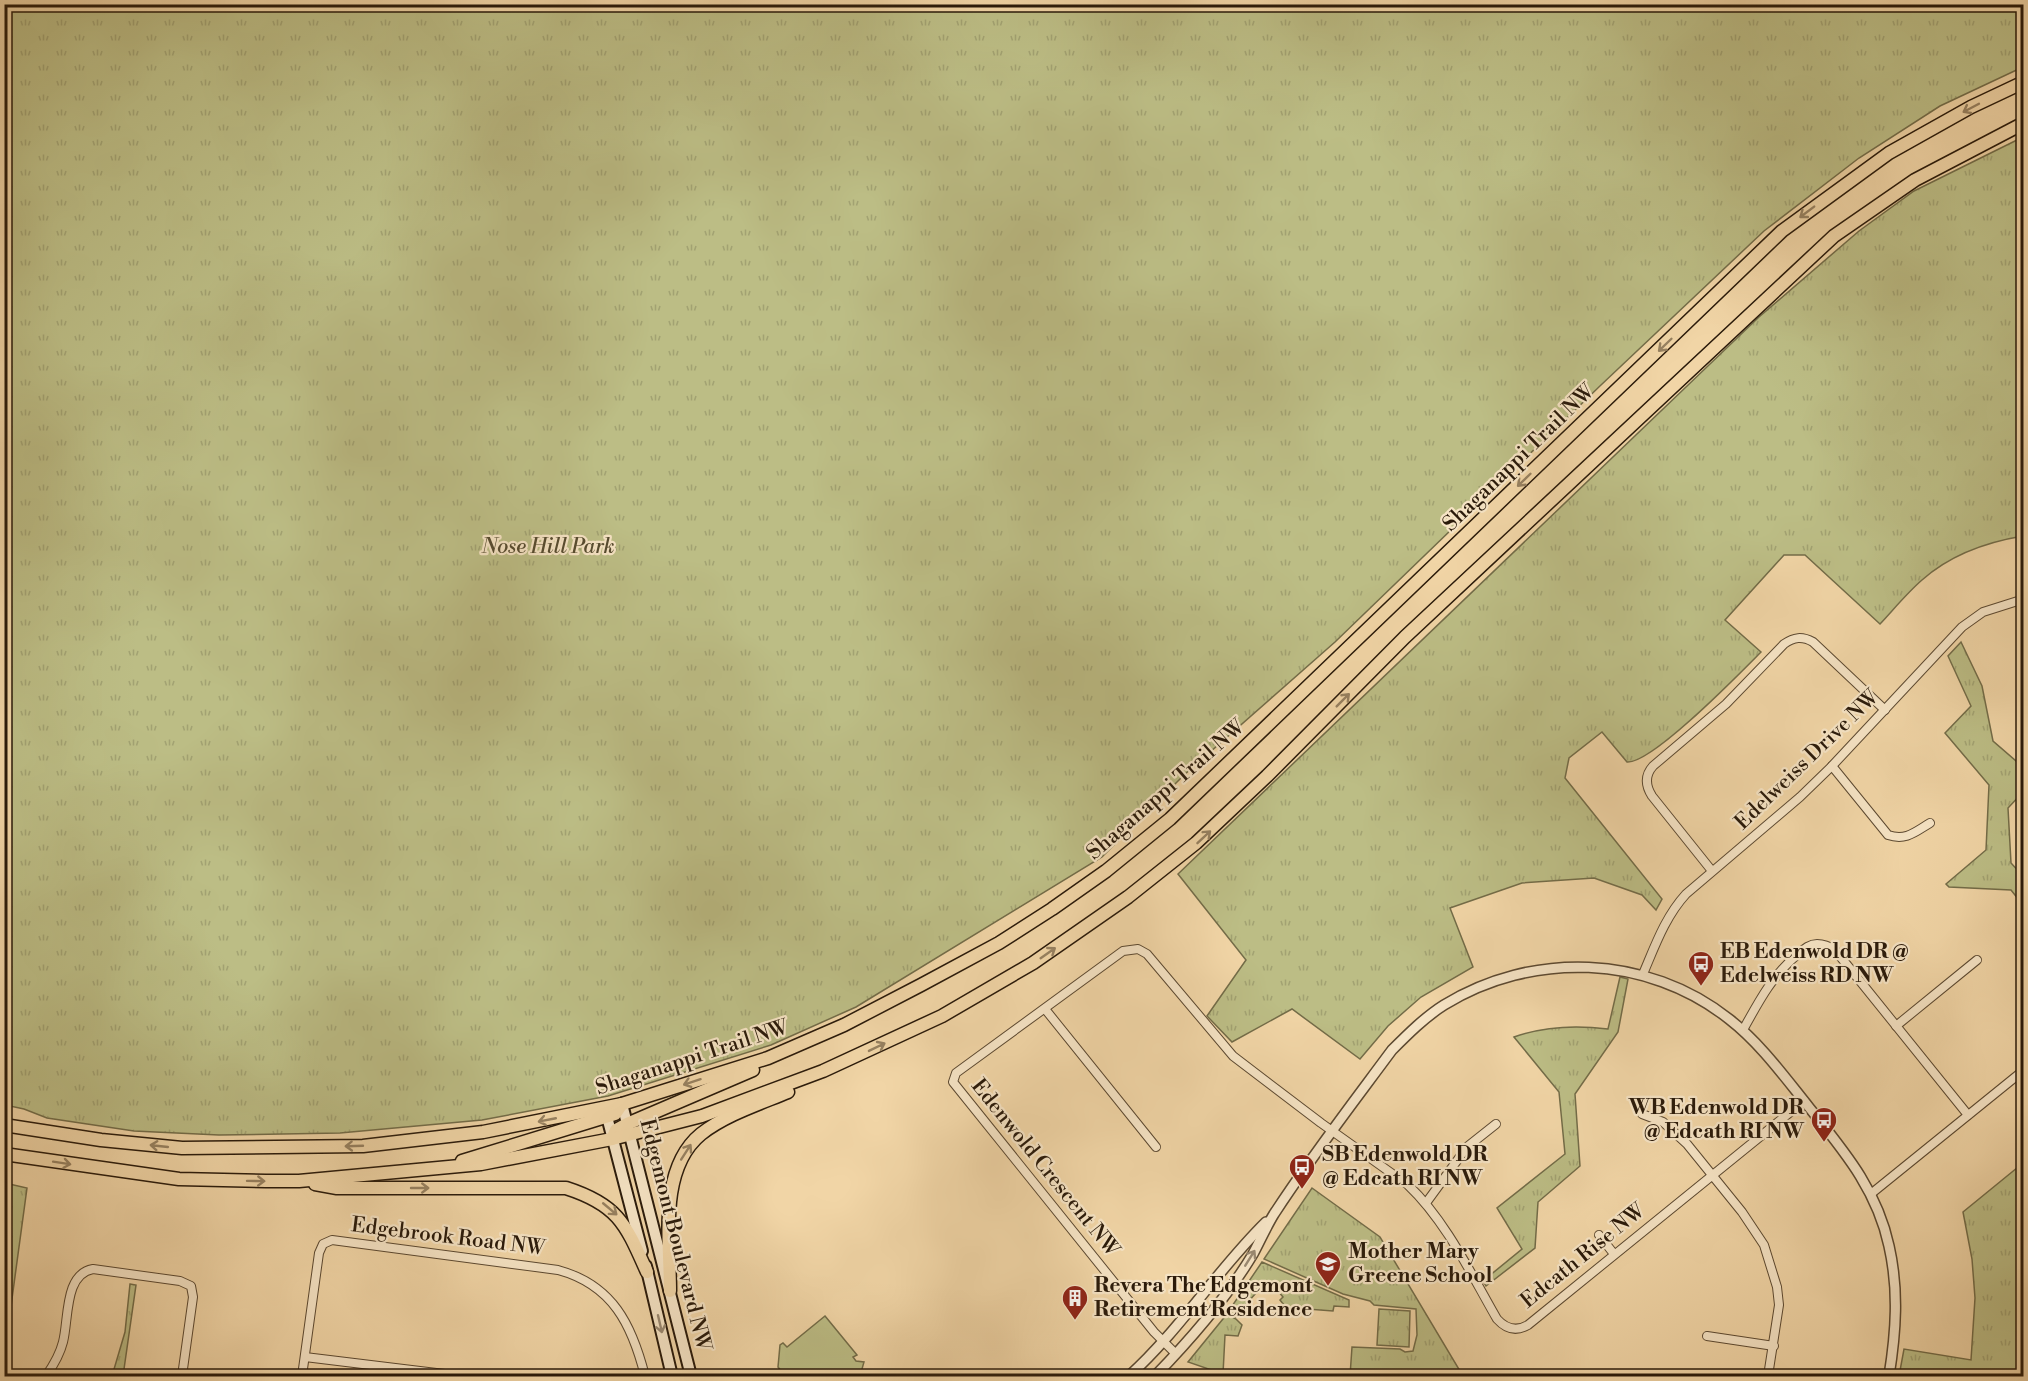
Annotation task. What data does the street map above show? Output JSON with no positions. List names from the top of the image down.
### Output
{
  "streets": {
    "main road": ["Shaganappi Trail NW", "Edgemont Boulevard NW"],
    "street": [
      "Edelweiss Drive NW",
      "Edenwold Crescent NW",
      "Edgebrook Road NW",
      "Edcath Rise NW"
    ]
  },
  "crossings": [
    ["Shaganappi Trail NW", "Edgemont Boulevard NW"],
    ["Edenwold Crescent NW", "Edcath Rise NW"]
  ],
  "parks": ["Nose Hill Park"],
  "places": {
    "bus stop": ["EB Edenwold DR @ Edelweiss RD NW", "WB Edenwold DR @ Edcath RI NW", "SB Edenwold DR @ Edcath RI NW"],
    "school or university": ["Mother Mary Greene School"],
    "building": ["Revera The Edgemont Retirement Residence"]
  }
}
